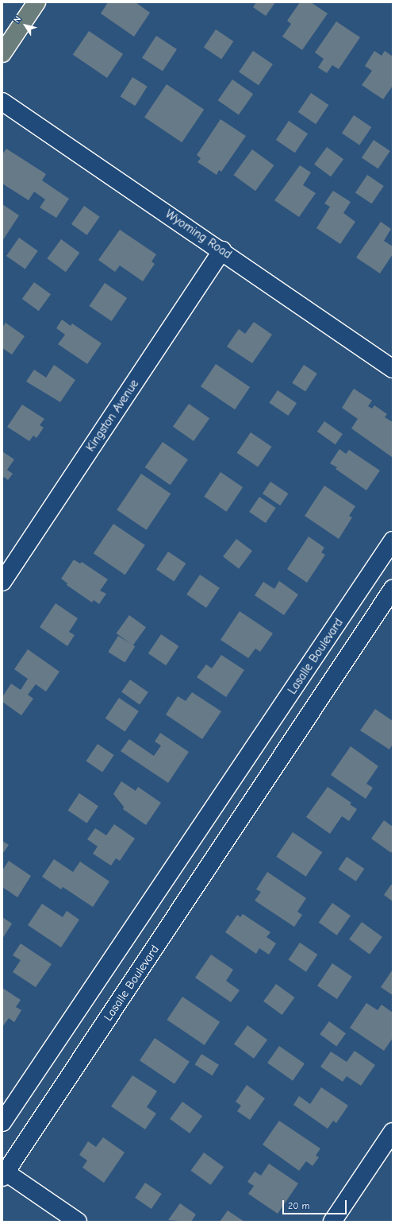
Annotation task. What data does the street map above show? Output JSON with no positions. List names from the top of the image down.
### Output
{
  "streets": {
    "street": ["Wyoming Road", "Kingston Avenue", "Lasalle Boulevard"]
  },
  "crossings": [
    ["Wyoming Road", "Kingston Avenue"]
  ],
  "scale_bar": "20 m",
  "north": "top left"
}
